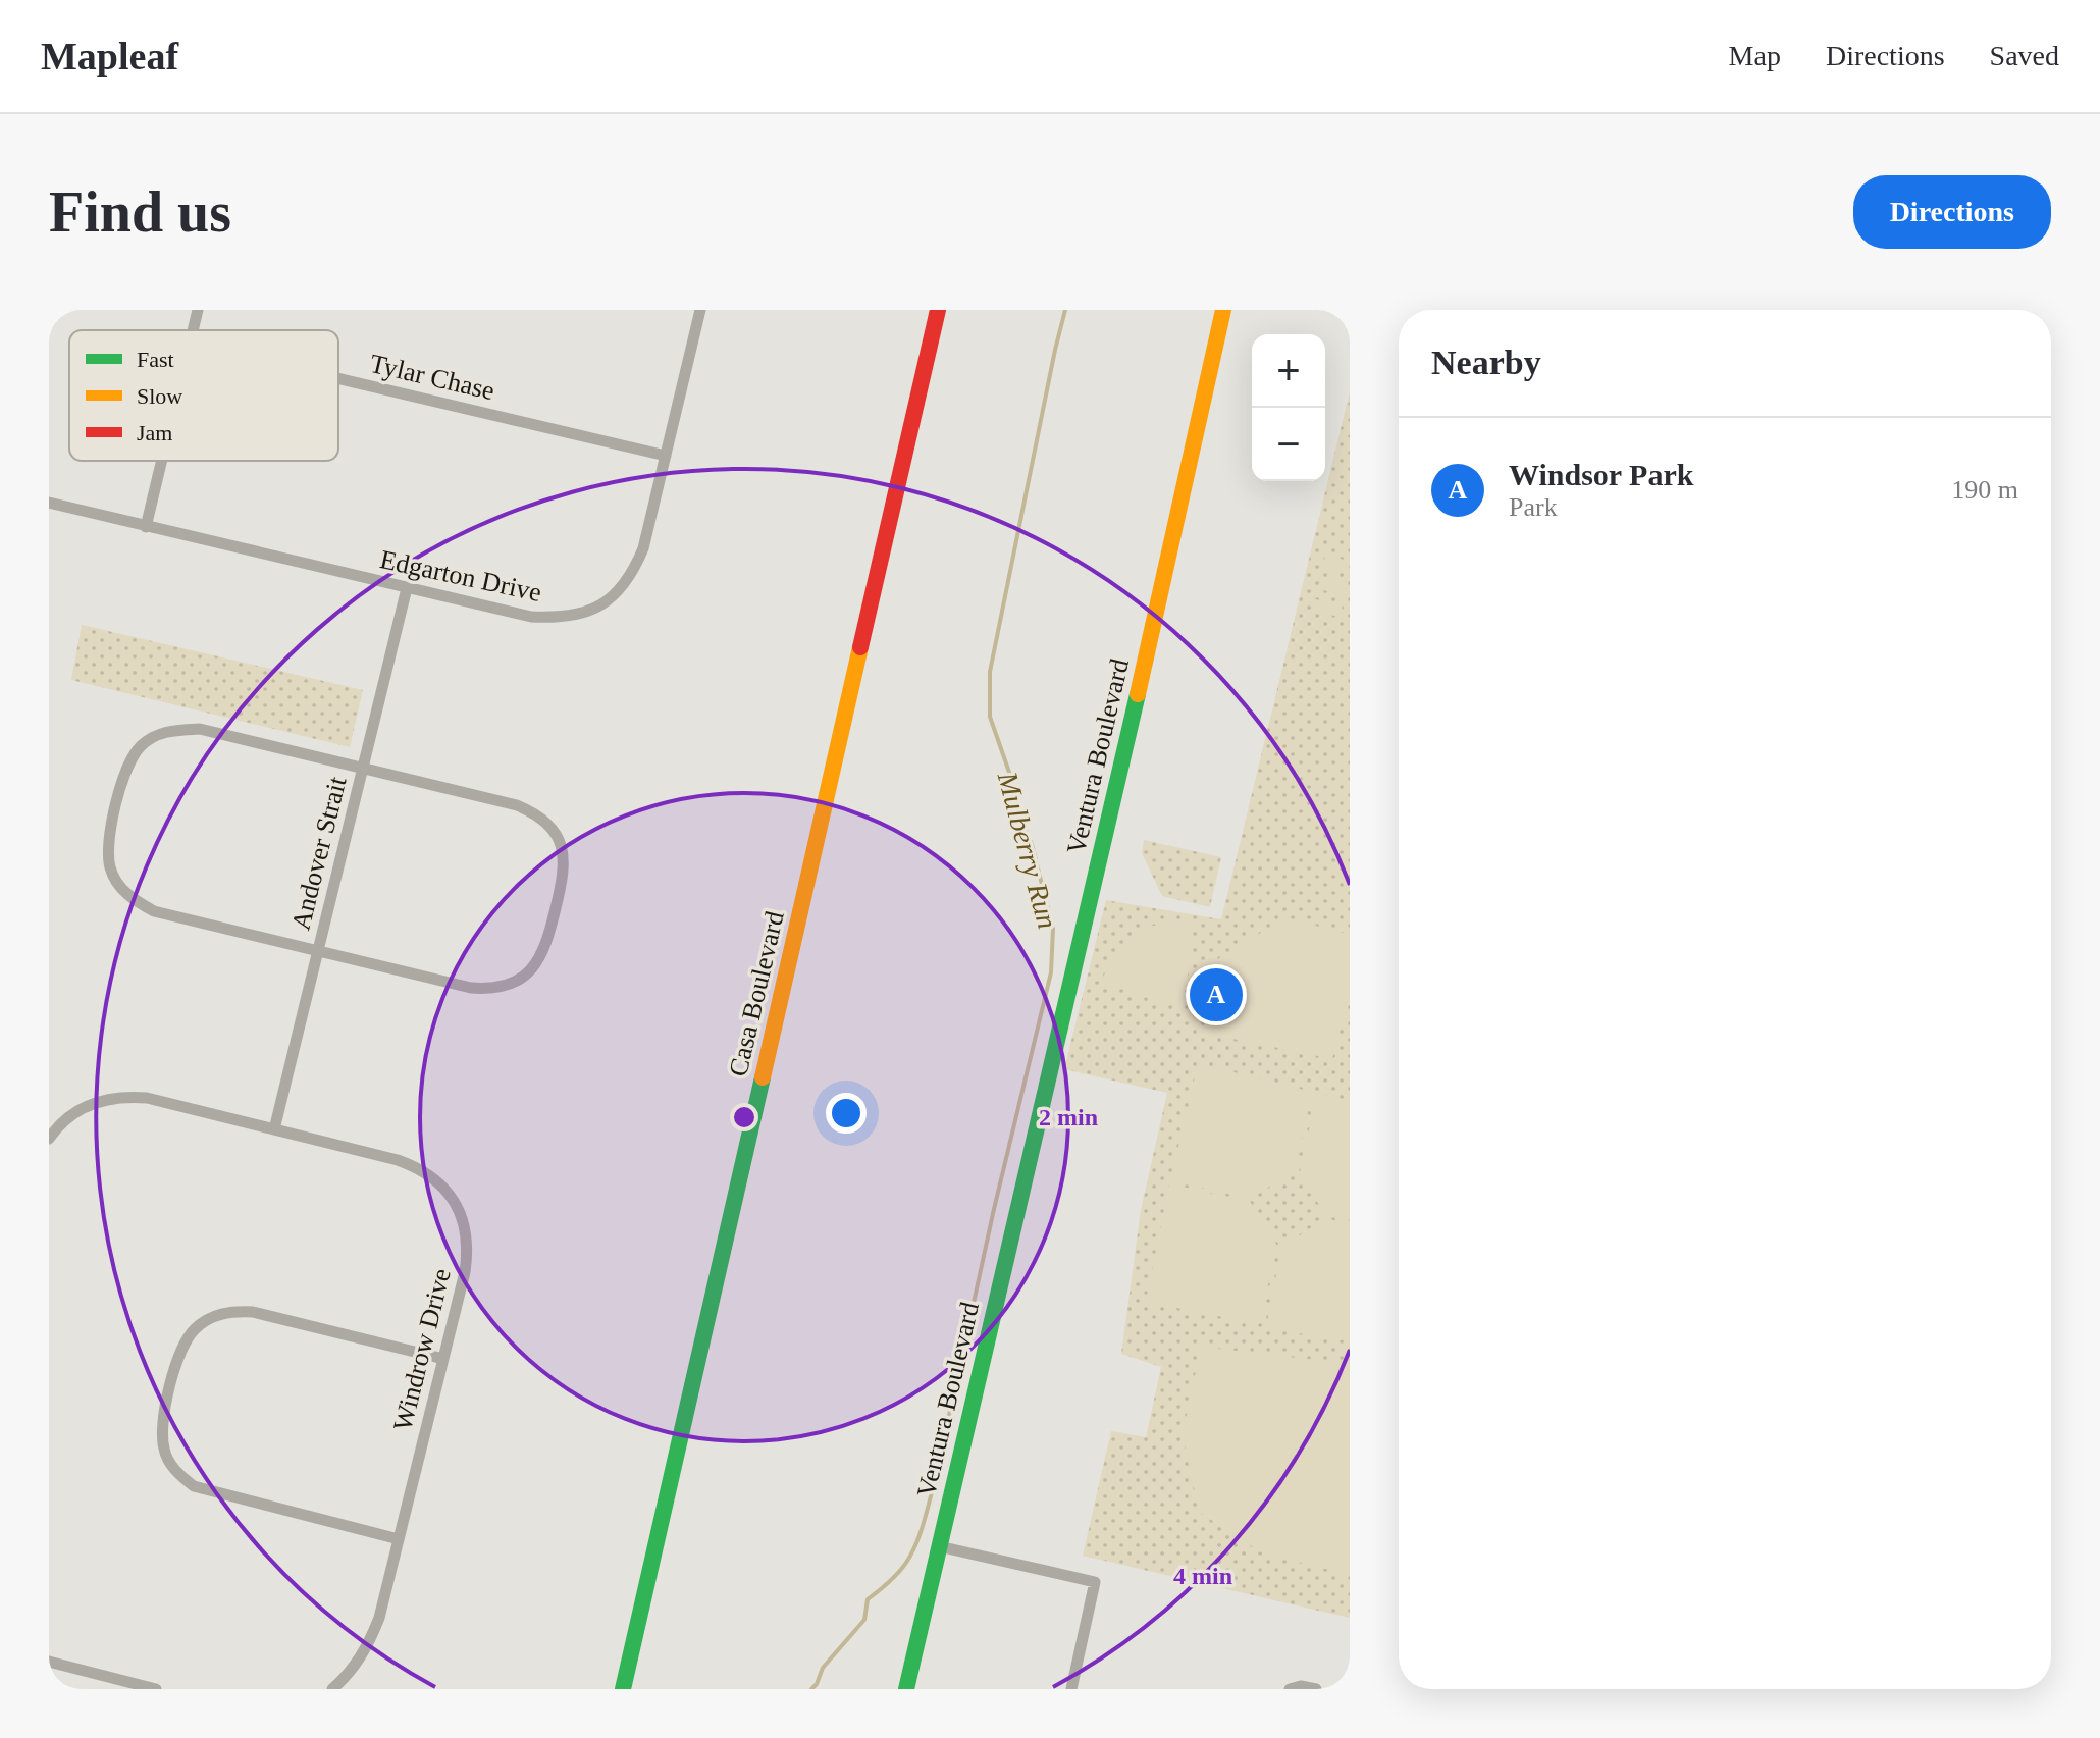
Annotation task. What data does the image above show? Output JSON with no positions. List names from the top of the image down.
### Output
{
  "streets": {
    "street": [
      "Tylar Chase",
      "Edgarton Drive",
      "Ventura Boulevard",
      "Andover Strait",
      "Casa Boulevard",
      "Windrow Drive"
    ]
  },
  "crossings": [
    ["Tylar Chase", "Edgarton Drive"],
    ["Edgarton Drive", "Andover Strait"],
    ["Andover Strait", "Windrow Drive"]
  ],
  "water": ["Mulberry Run"],
  "legend": ["Fast", "Slow", "Jam"],
  "page": {
    "header": "Mapleaf",
    "nav": ["Map", "Directions", "Saved"],
    "buttons": "Directions",
    "title": "Find us",
    "heading": "Nearby",
    "map_buttons": ["+", "−"],
    "list": [
      {
        "mark": "A",
        "name": "Windsor Park",
        "note": "Park",
        "value": "190 m"
      }
    ],
    "pins": "A"
  },
  "rings": ["2 min", "4 min"]
}
